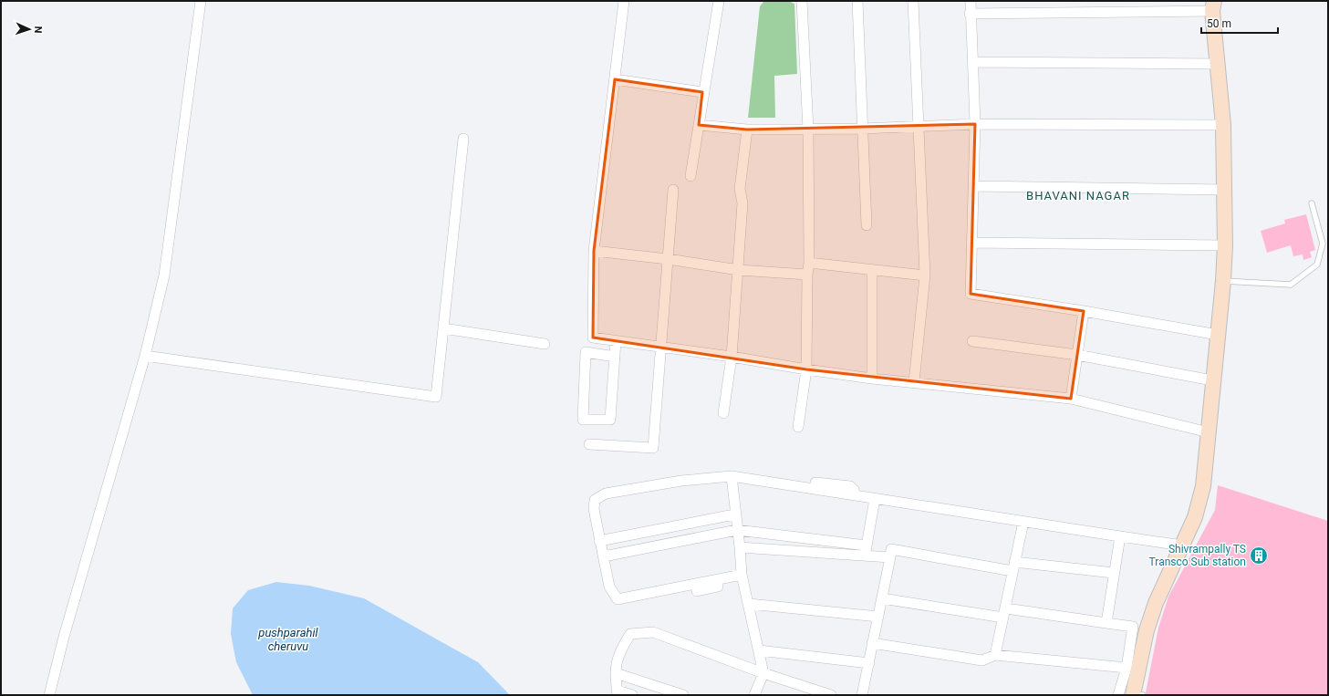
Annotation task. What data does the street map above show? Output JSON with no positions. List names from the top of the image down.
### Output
{
  "districts": ["BHAVANI NAGAR"],
  "water": ["pushparahil cheruvu"],
  "places": {
    "building": ["Shivrampally TS Transco Sub station"]
  },
  "scale_bar": "50 m",
  "north": "right"
}
